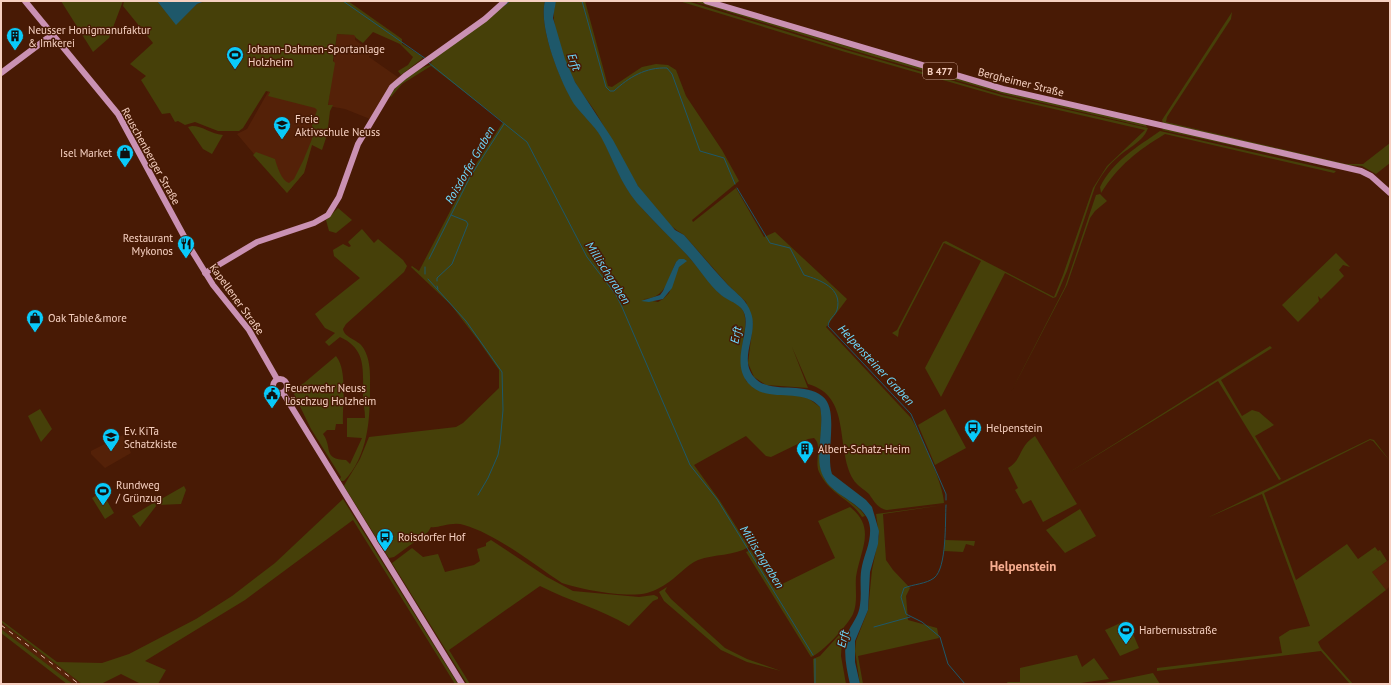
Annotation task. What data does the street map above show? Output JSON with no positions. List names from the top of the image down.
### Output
{
  "streets": {
    "main road": [
      "B 477",
      "Bergheimer Straße",
      "Reuschenberger Straße",
      "Kapellener Straße"
    ]
  },
  "crossings": [
    ["Reuschenberger Straße", "Kapellener Straße"]
  ],
  "districts": ["Helpenstein"],
  "water": [
    "Erft",
    "Roisdorfer Graben",
    "Millischgraben",
    "Helpensteiner Graben"
  ],
  "places": {
    "building": ["Neusser Honigmanufaktur & Imkerei", "Albert-Schatz-Heim"],
    "sports": ["Johann-Dahmen-Sportanlage Holzheim", "Rundweg / Grünzug", "Harbernusstraße"],
    "school or university": ["Freie Aktivschule Neuss", "Ev. KiTa Schatzkiste"],
    "shop": ["Isel Market", "Oak Table&more"],
    "restaurant": ["Restaurant Mykonos"],
    "public building": ["Feuerwehr Neuss Löschzug Holzheim"],
    "bus stop": ["Helpenstein", "Roisdorfer Hof"]
  }
}
